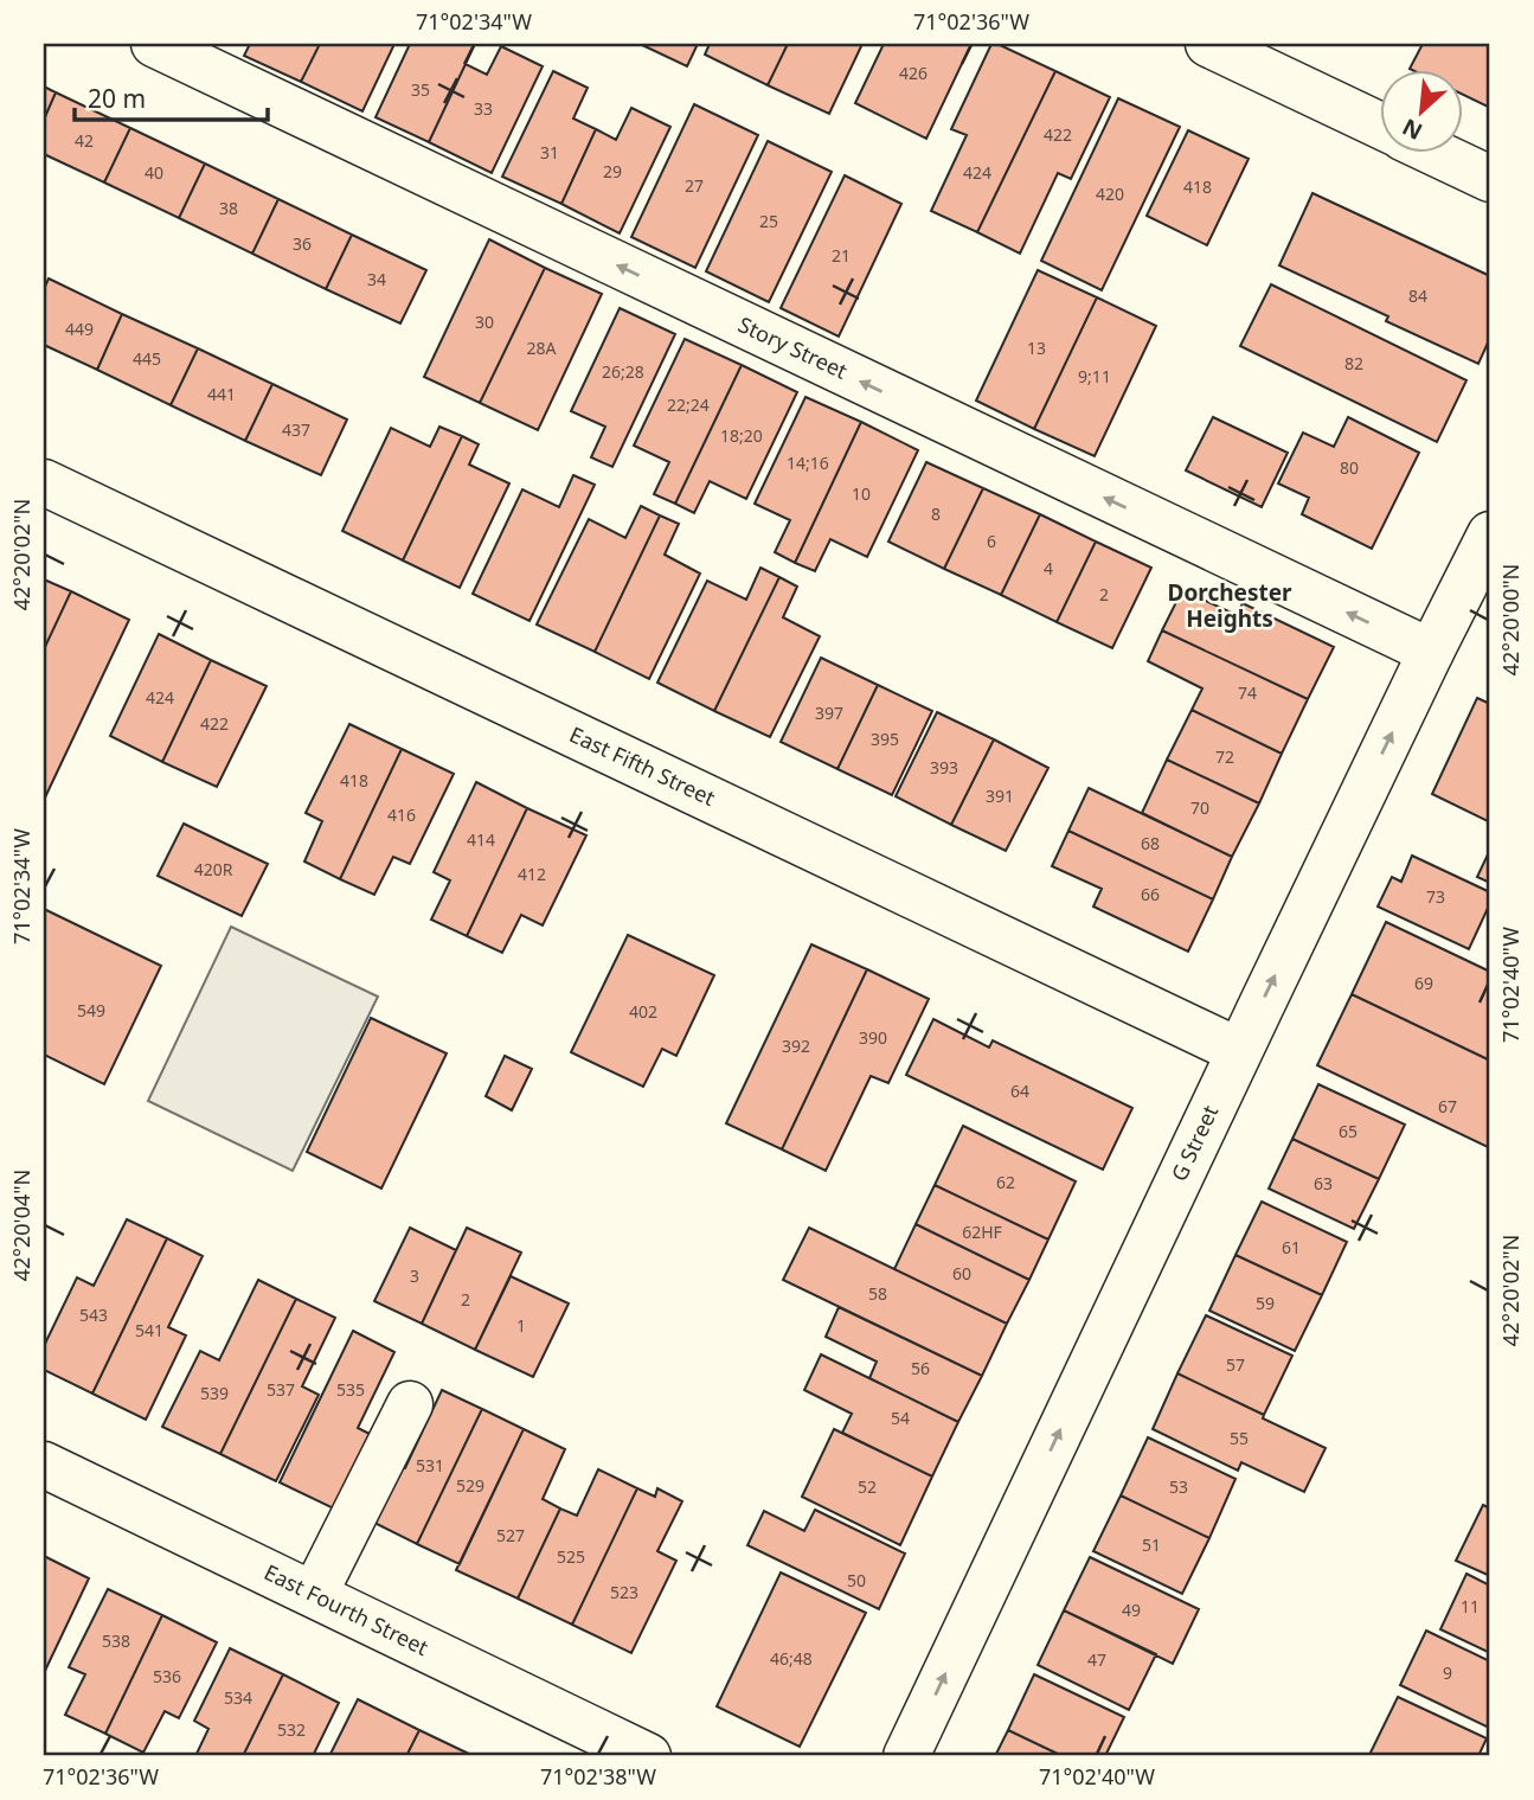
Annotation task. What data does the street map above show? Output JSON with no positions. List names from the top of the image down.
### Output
{
  "streets": {
    "street": [
      "Story Street",
      "East Fifth Street",
      "G Street",
      "East Fourth Street"
    ]
  },
  "crossings": [
    ["Story Street", "G Street"],
    ["East Fifth Street", "G Street"]
  ],
  "one_way": ["Story Street", "G Street"],
  "districts": ["Dorchester Heights"],
  "house_numbers": [
    "426",
    "35",
    "33",
    "422",
    "42",
    "31",
    "29",
    "40",
    "424",
    "27",
    "418",
    "420",
    "38",
    "25",
    "36",
    "21",
    "34",
    "84",
    "30",
    "449",
    "28A",
    "13",
    "445",
    "82",
    "26;28",
    "9;11",
    "441",
    "22;24",
    "437",
    "18;20",
    "14;16",
    "80",
    "10",
    "8",
    "6",
    "4",
    "2",
    "74",
    "424",
    "397",
    "422",
    "395",
    "72",
    "393",
    "418",
    "391",
    "70",
    "416",
    "414",
    "68",
    "420R",
    "412",
    "66",
    "73",
    "69",
    "549",
    "402",
    "390",
    "392",
    "64",
    "67",
    "65",
    "62",
    "63",
    "62HF",
    "61",
    "60",
    "3",
    "58",
    "2",
    "59",
    "543",
    "1",
    "541",
    "57",
    "56",
    "537",
    "535",
    "539",
    "54",
    "55",
    "531",
    "529",
    "52",
    "53",
    "527",
    "51",
    "525",
    "50",
    "523",
    "11",
    "49",
    "538",
    "46;48",
    "47",
    "9",
    "536",
    "534",
    "532"
  ],
  "scale_bar": "20 m",
  "north": "bottom left",
  "coordinates": [
    "71°02'34\"W",
    "71°02'36\"W",
    "42°20'02\"N",
    "42°20'00\"N",
    "71°02'40\"W",
    "42°20'04\"N",
    "71°02'38\"W"
  ]
}
